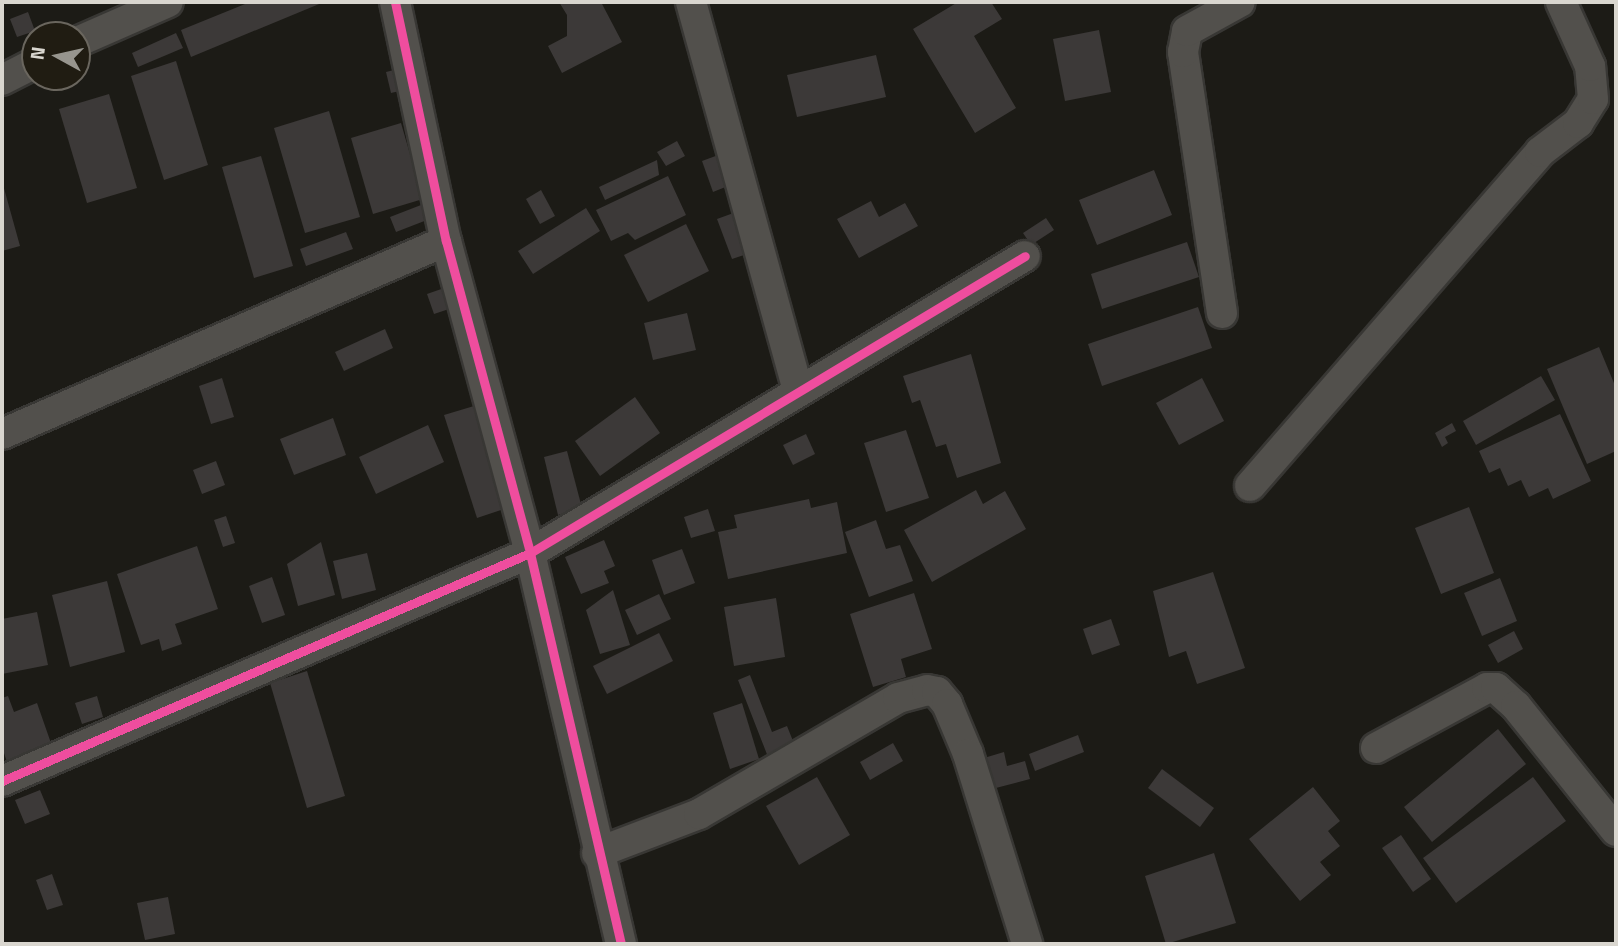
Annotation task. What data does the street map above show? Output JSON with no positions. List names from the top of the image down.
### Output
{
  "north": "left"
}
